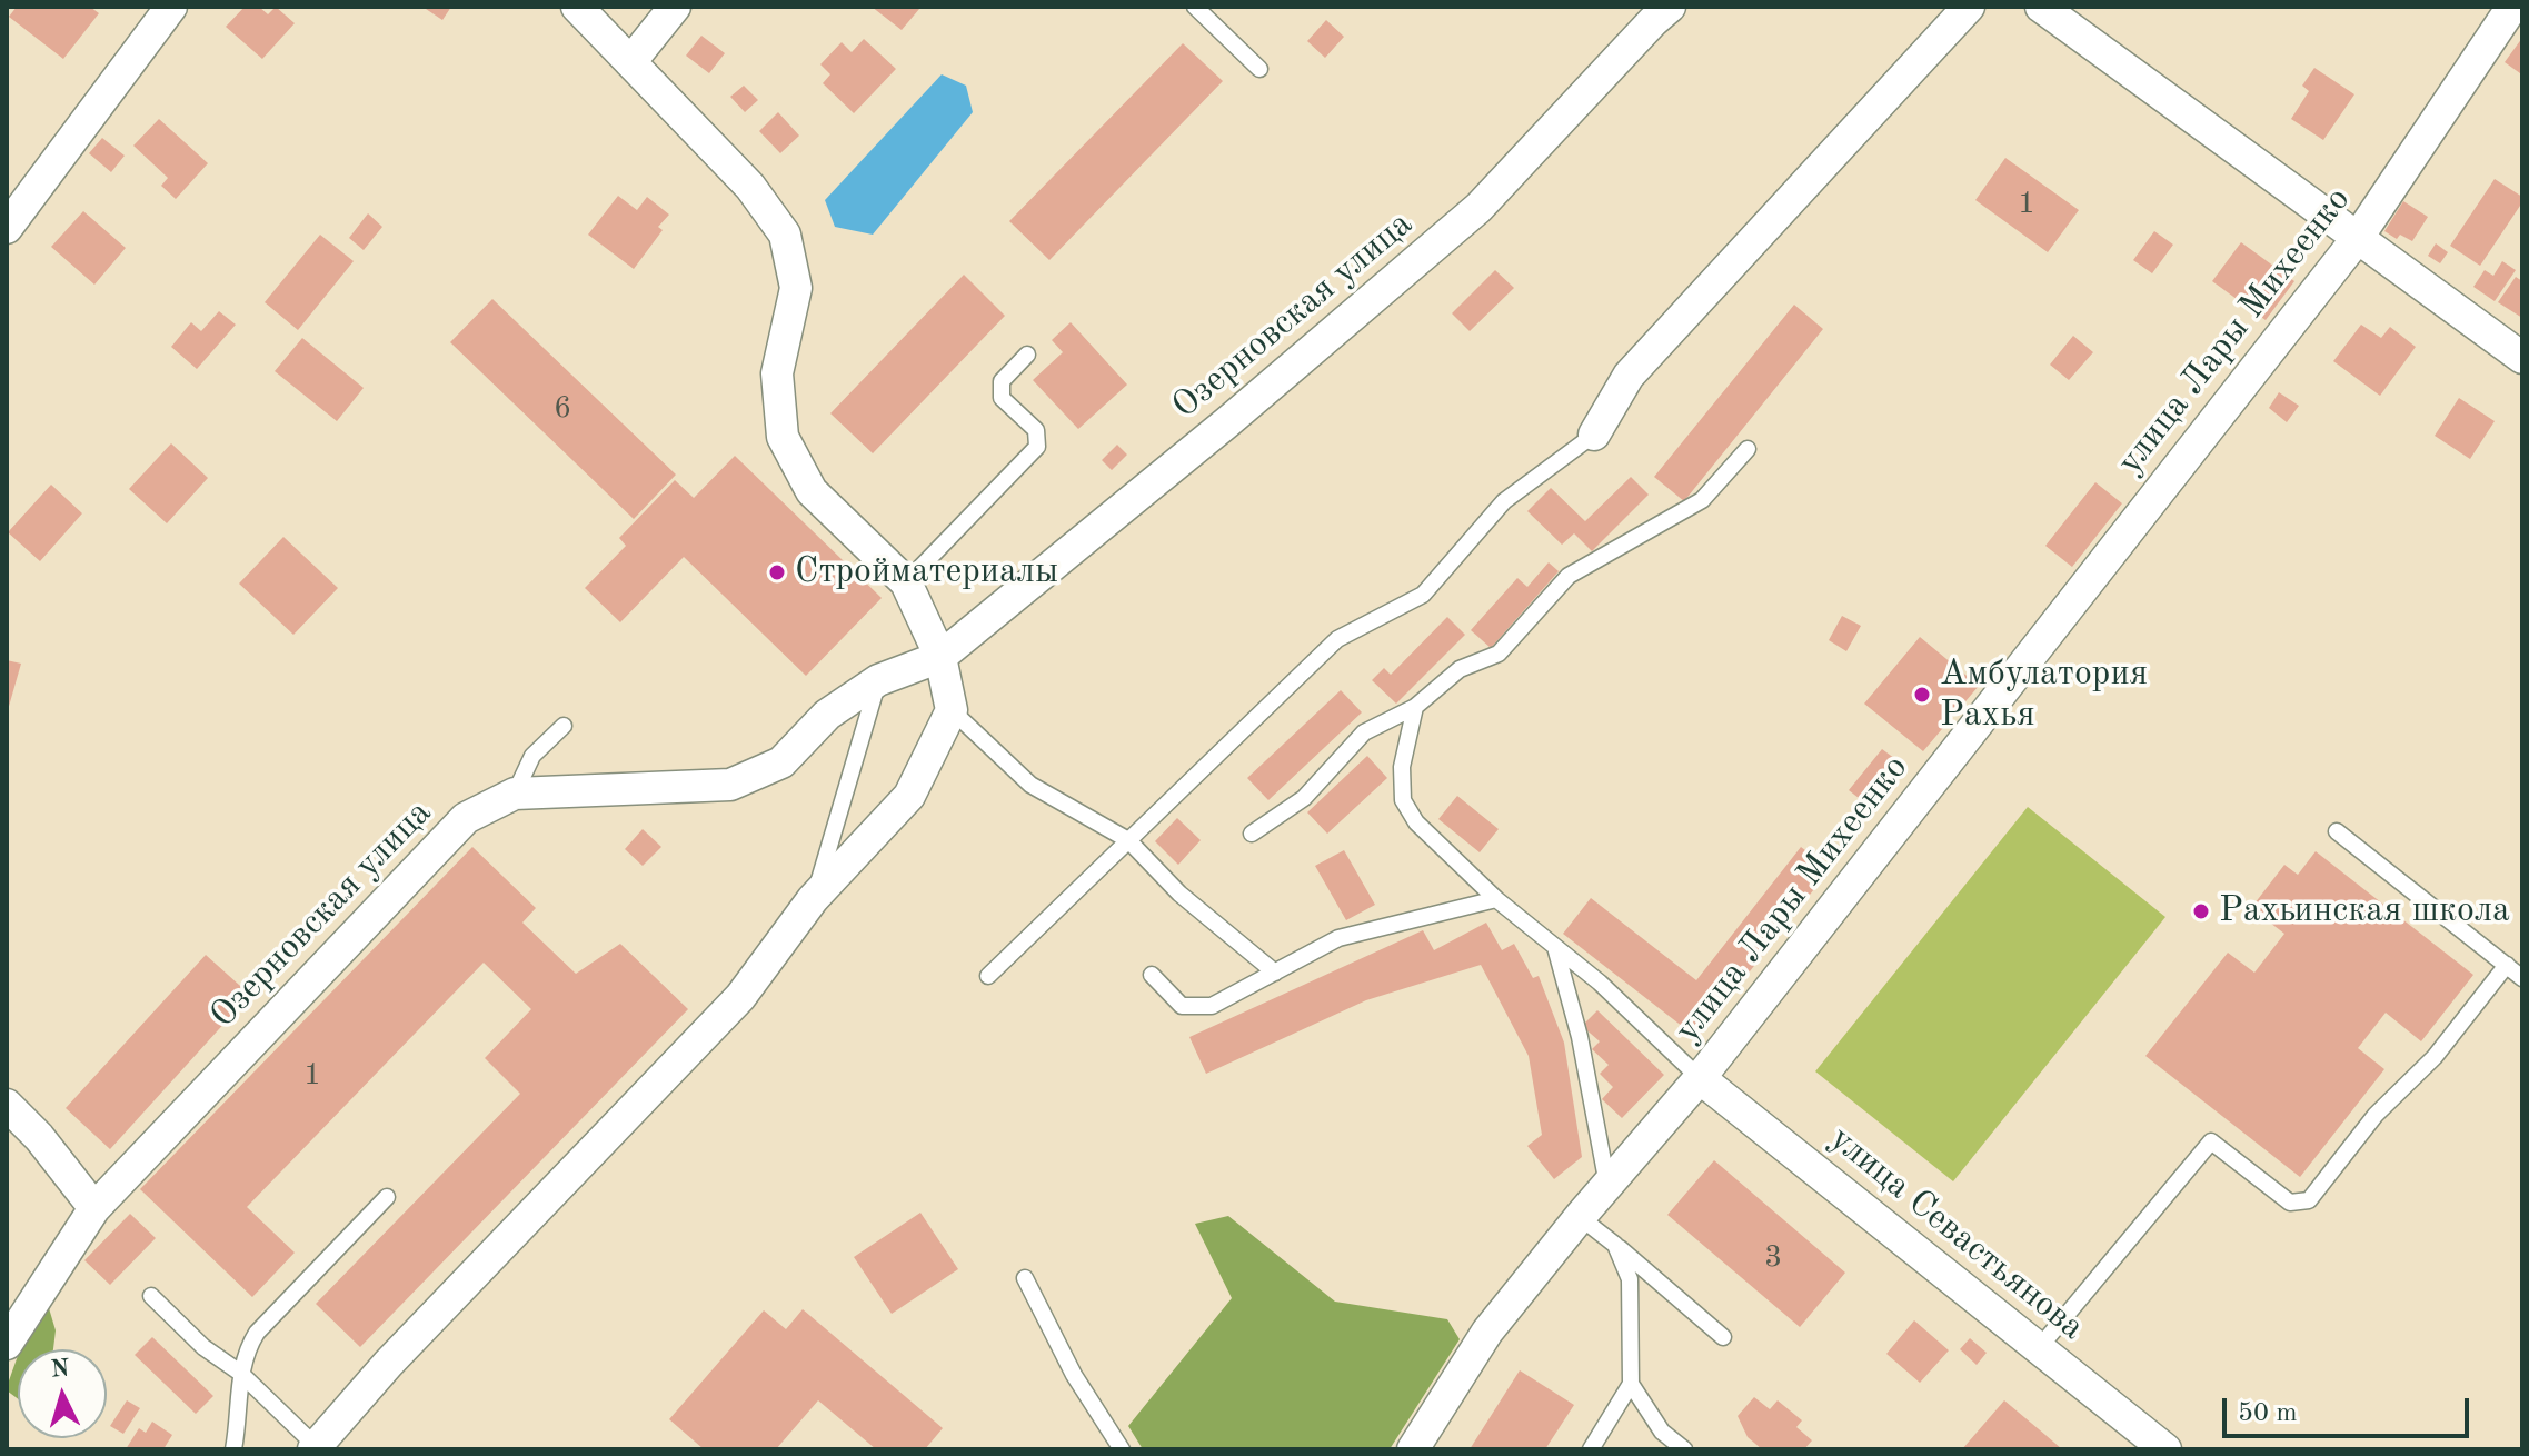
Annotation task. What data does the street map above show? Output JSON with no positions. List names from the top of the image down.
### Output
{
  "streets": {
    "street": ["Озерновская улица", "улица Лары Михеенко", "улица Севастьянова"]
  },
  "crossings": [
    ["улица Лары Михеенко", "улица Севастьянова"]
  ],
  "places": ["Стройматериалы", "Амбулатория Рахья", "Рахьинская школа"],
  "house_numbers": [
    "1",
    "6",
    "1",
    "3"
  ],
  "scale_bar": "50 m",
  "north": "top"
}
